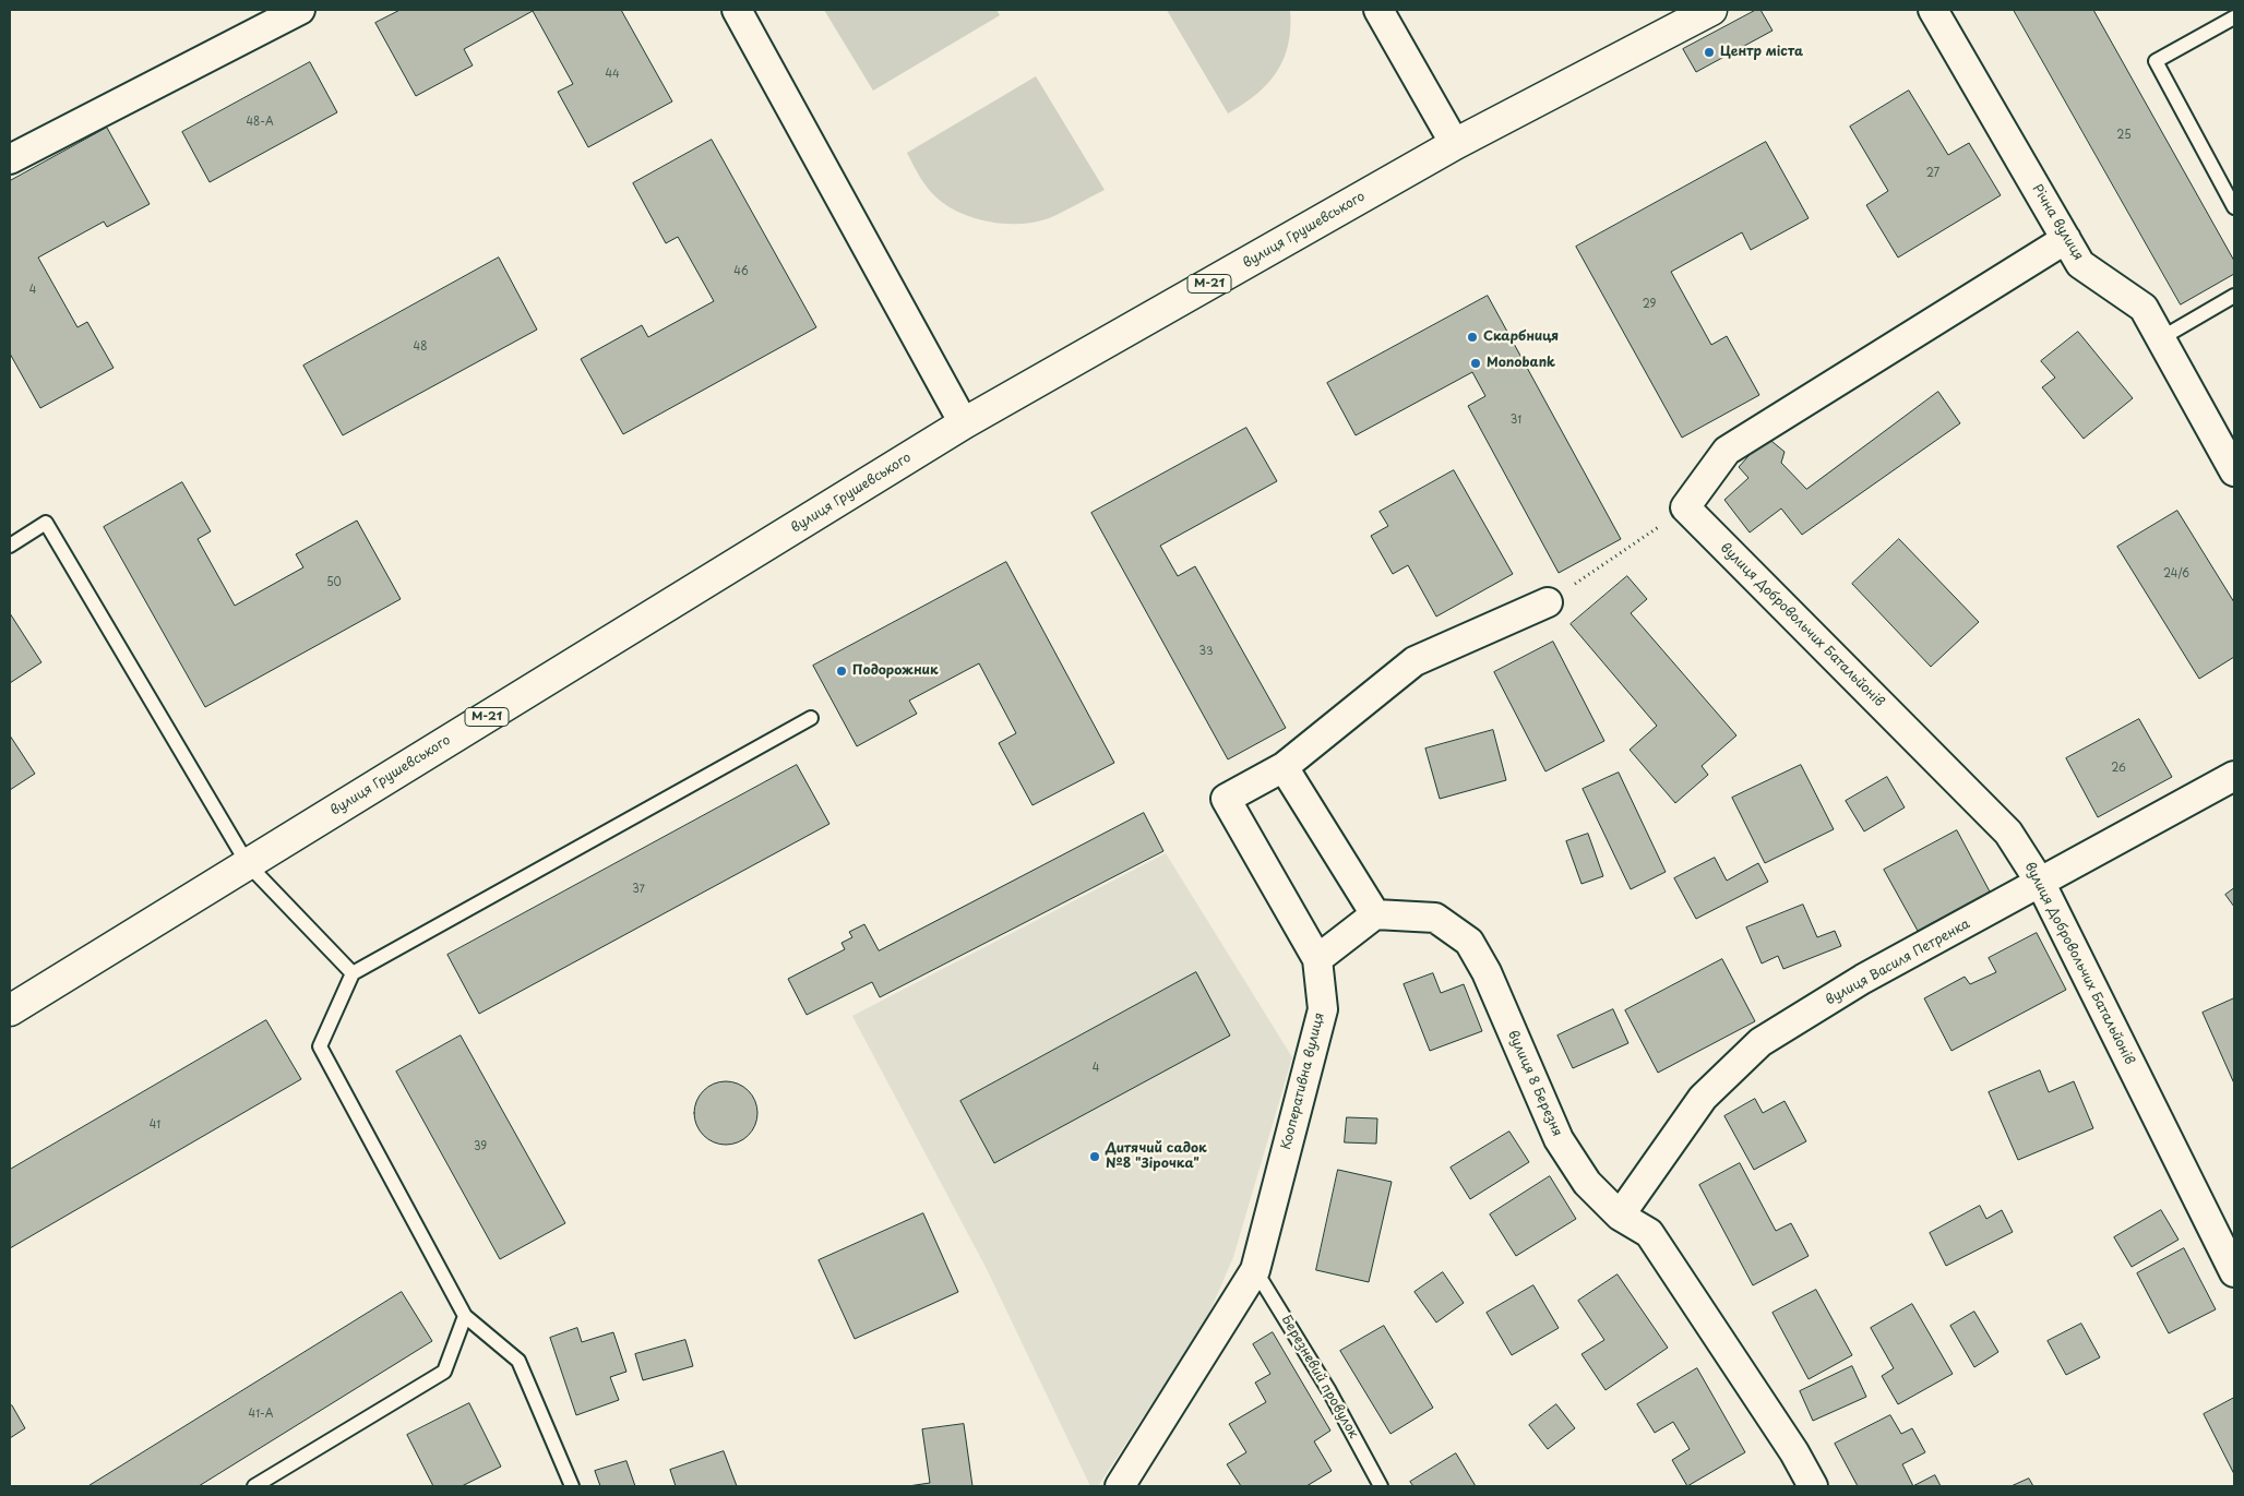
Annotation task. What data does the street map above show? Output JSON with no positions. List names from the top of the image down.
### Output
{
  "streets": {
    "highway": ["вулиця Грушевського", "М-21"],
    "street": [
      "Річна вулиця",
      "вулиця Добровольчих Батальйонів",
      "вулиця Василя Петренка",
      "Кооперативна вулиця",
      "вулиця 8 Березня"
    ],
    "lane": ["Березневий провулок"]
  },
  "crossings": [
    ["вулиця Добровольчих Батальйонів", "вулиця Василя Петренка"],
    ["вулиця Василя Петренка", "вулиця 8 Березня"],
    ["Кооперативна вулиця", "Березневий провулок"]
  ],
  "places": [
    "Центр міста",
    "Скарбниця",
    "Monobank",
    "Подорожник",
    "Дитячий садок №8 \"Зірочка\""
  ],
  "house_numbers": [
    "44",
    "48-А",
    "25",
    "27",
    "46",
    "4",
    "29",
    "48",
    "31",
    "24/6",
    "50",
    "33",
    "26",
    "37",
    "4",
    "41",
    "39",
    "41-А"
  ]
}
